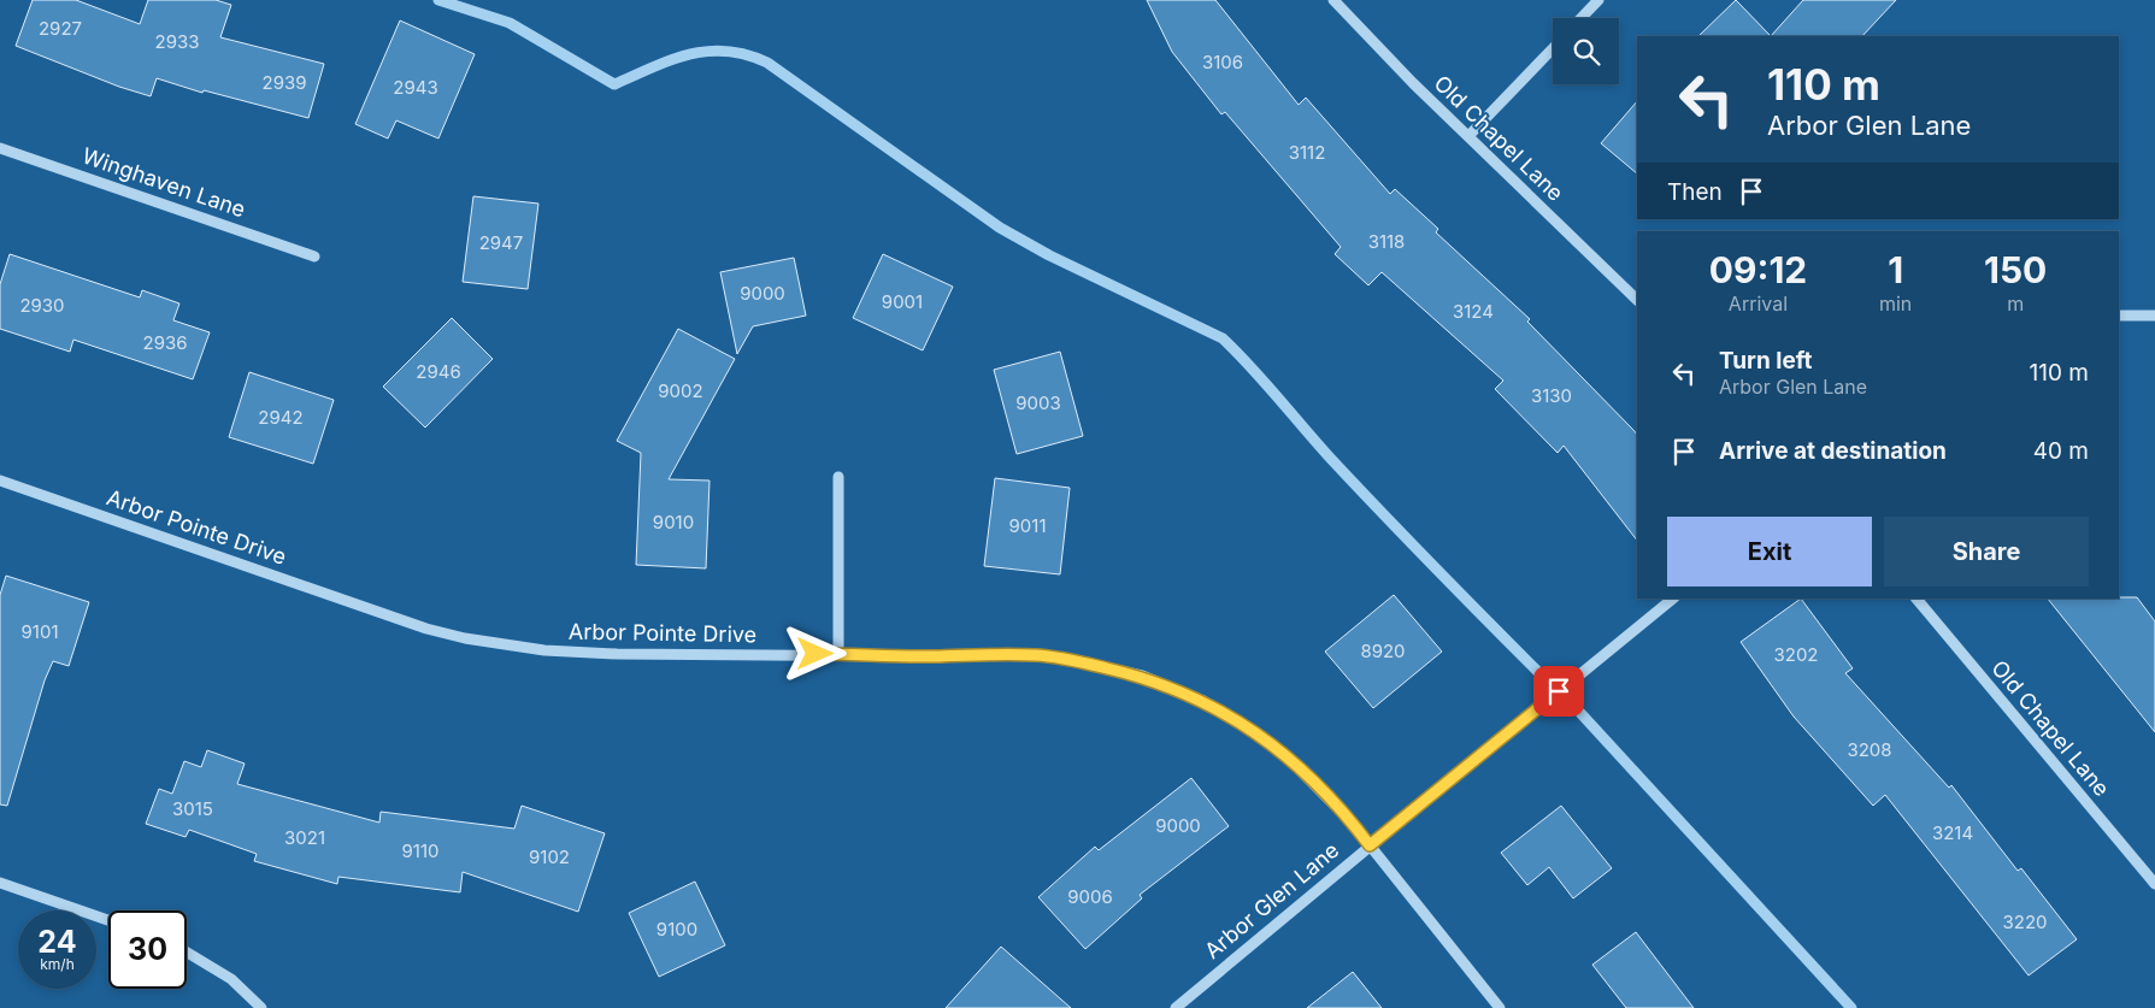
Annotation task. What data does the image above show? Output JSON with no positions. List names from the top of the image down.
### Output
{
  "streets": {
    "street": [
      "Old Chapel Lane",
      "Winghaven Lane",
      "Arbor Pointe Drive",
      "Arbor Glen Lane"
    ]
  },
  "crossings": [
    ["Arbor Pointe Drive", "Arbor Glen Lane"]
  ],
  "house_numbers": [
    "2927",
    "2933",
    "3106",
    "2939",
    "2943",
    "3112",
    "3118",
    "2947",
    "9000",
    "9001",
    "2930",
    "3124",
    "2936",
    "2946",
    "9002",
    "3130",
    "9003",
    "2942",
    "9010",
    "9011",
    "9101",
    "8920",
    "3202",
    "3208",
    "3015",
    "9000",
    "3214",
    "3021",
    "9110",
    "9102",
    "9006",
    "3220",
    "9100"
  ],
  "page": {
    "turn": ["110 m", "Arbor Glen Lane"],
    "then": "Then",
    "eta": [
      "09:12",
      "Arrival",
      "1",
      "min",
      "150",
      "m"
    ],
    "list": [
      {
        "name": "Turn left",
        "note": "Arbor Glen Lane",
        "value": "110 m"
      },
      {
        "name": "Arrive at destination",
        "value": "40 m"
      }
    ],
    "buttons": ["Exit", "Share"],
    "speed": "24 km/h",
    "limit": "30"
  }
}
